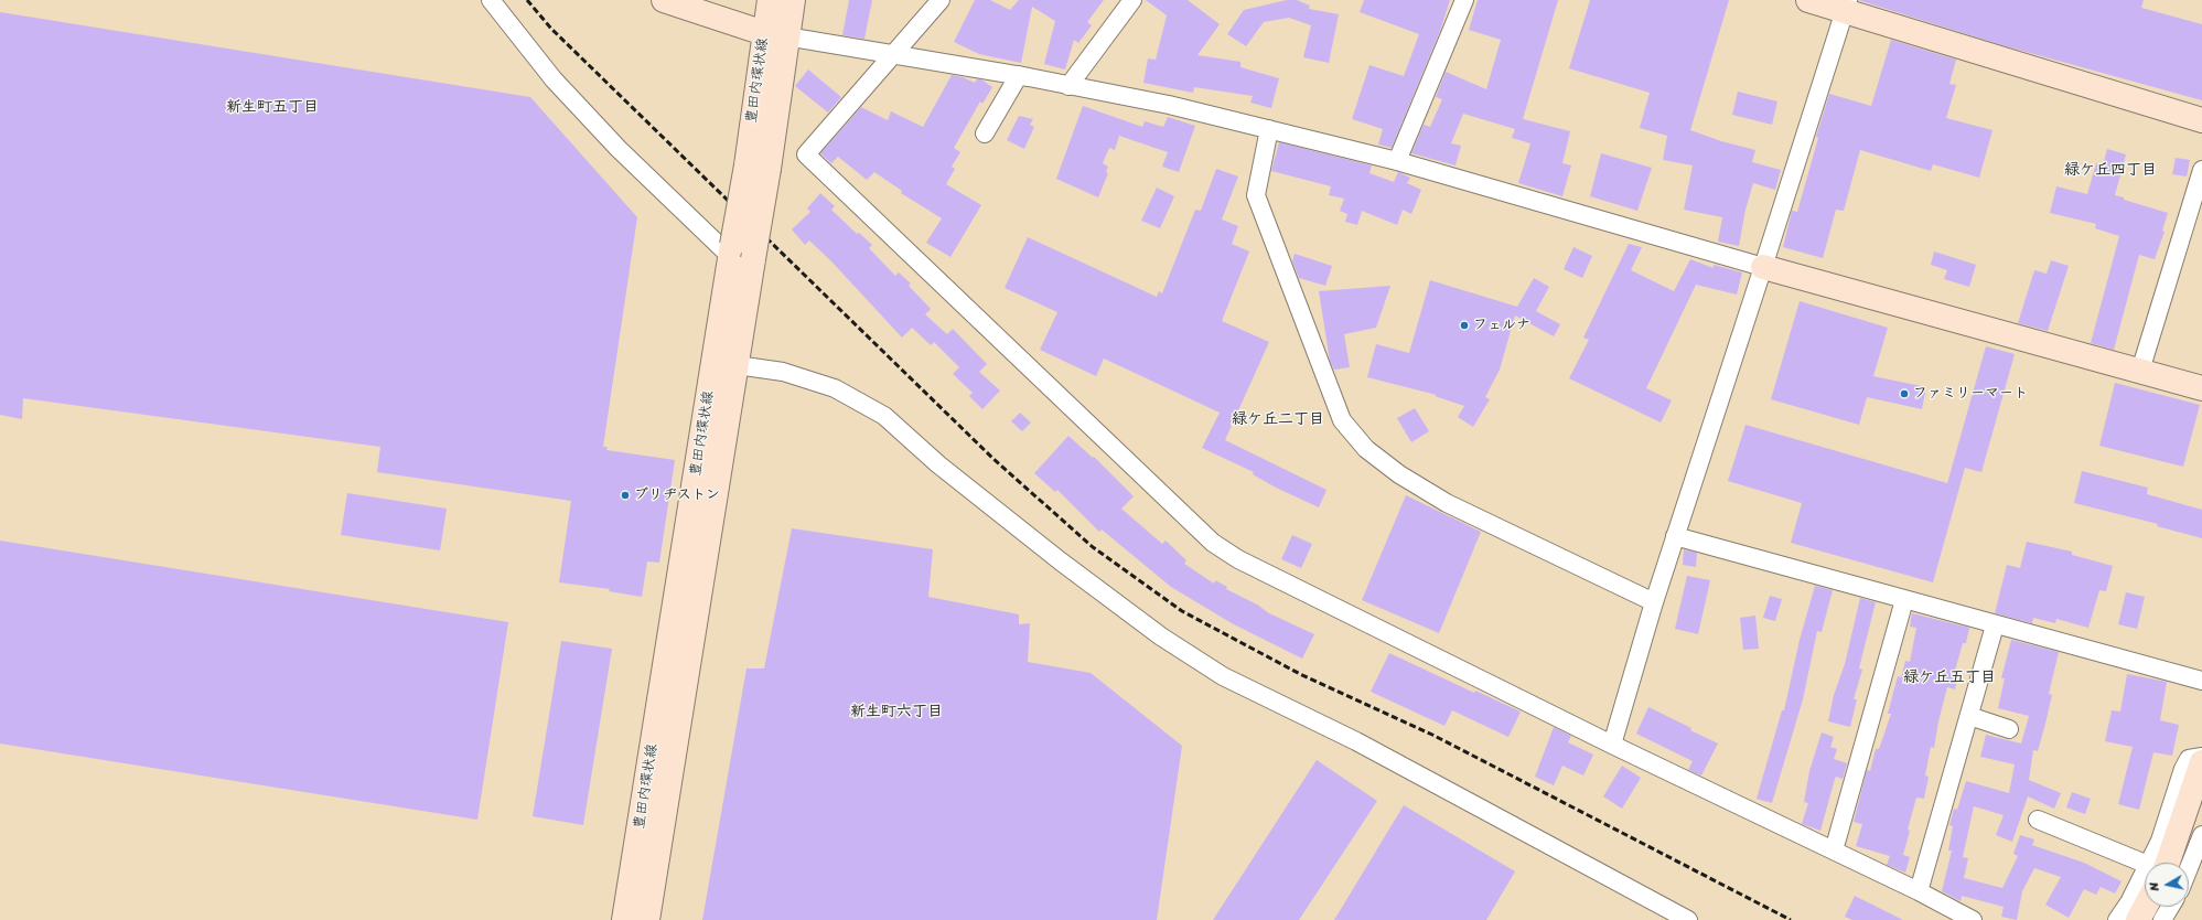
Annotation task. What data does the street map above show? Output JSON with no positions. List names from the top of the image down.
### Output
{
  "streets": {
    "street": ["豊田内環状線"]
  },
  "districts": [
    "新生町五丁目",
    "緑ケ丘四丁目",
    "緑ケ丘二丁目",
    "緑ケ丘五丁目",
    "新生町六丁目"
  ],
  "places": ["フェルナ", "ファミリーマート", "ブリヂストン"],
  "north": "left"
}
